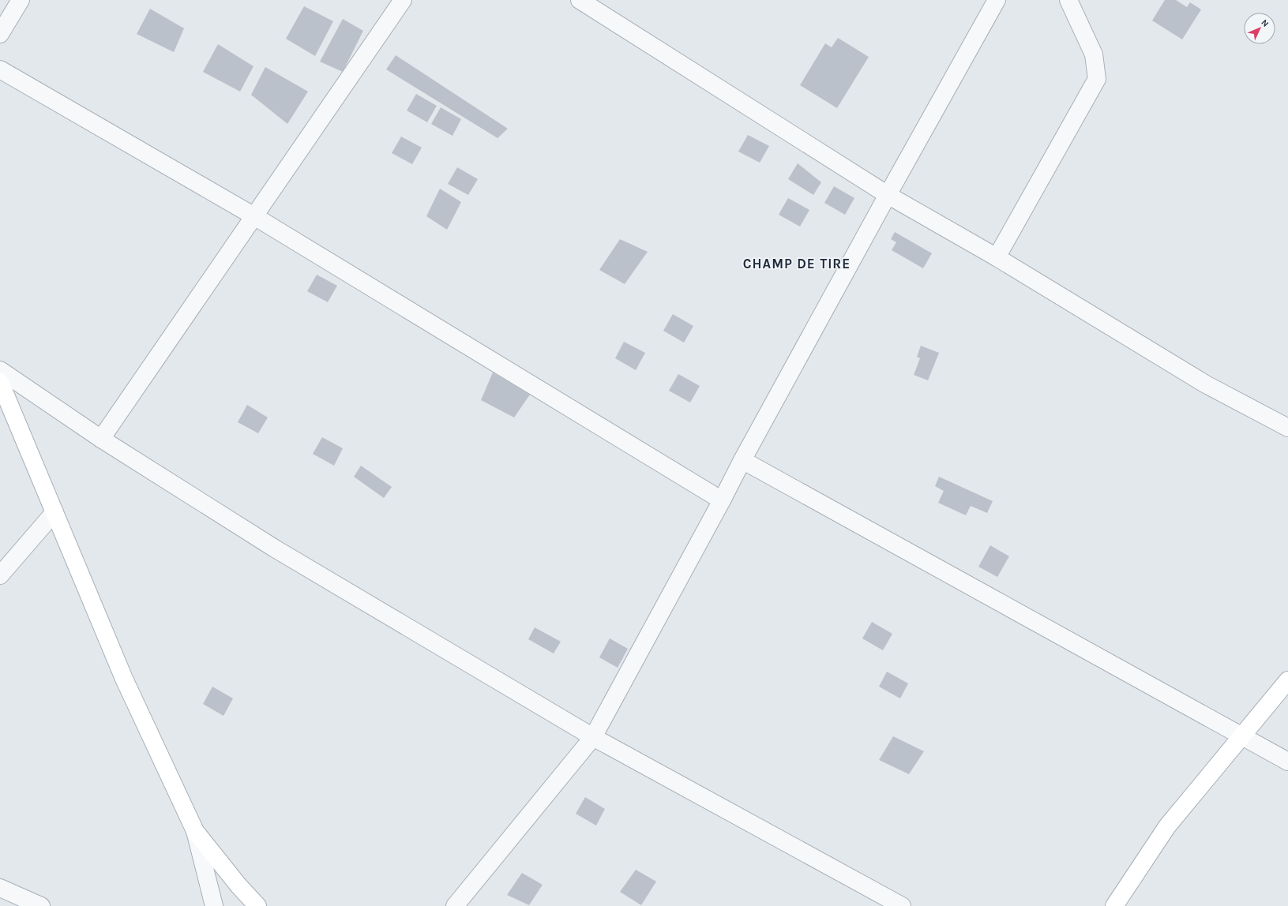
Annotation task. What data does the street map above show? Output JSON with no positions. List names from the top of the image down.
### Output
{
  "districts": ["CHAMP DE TIRE"],
  "north": "top right"
}
